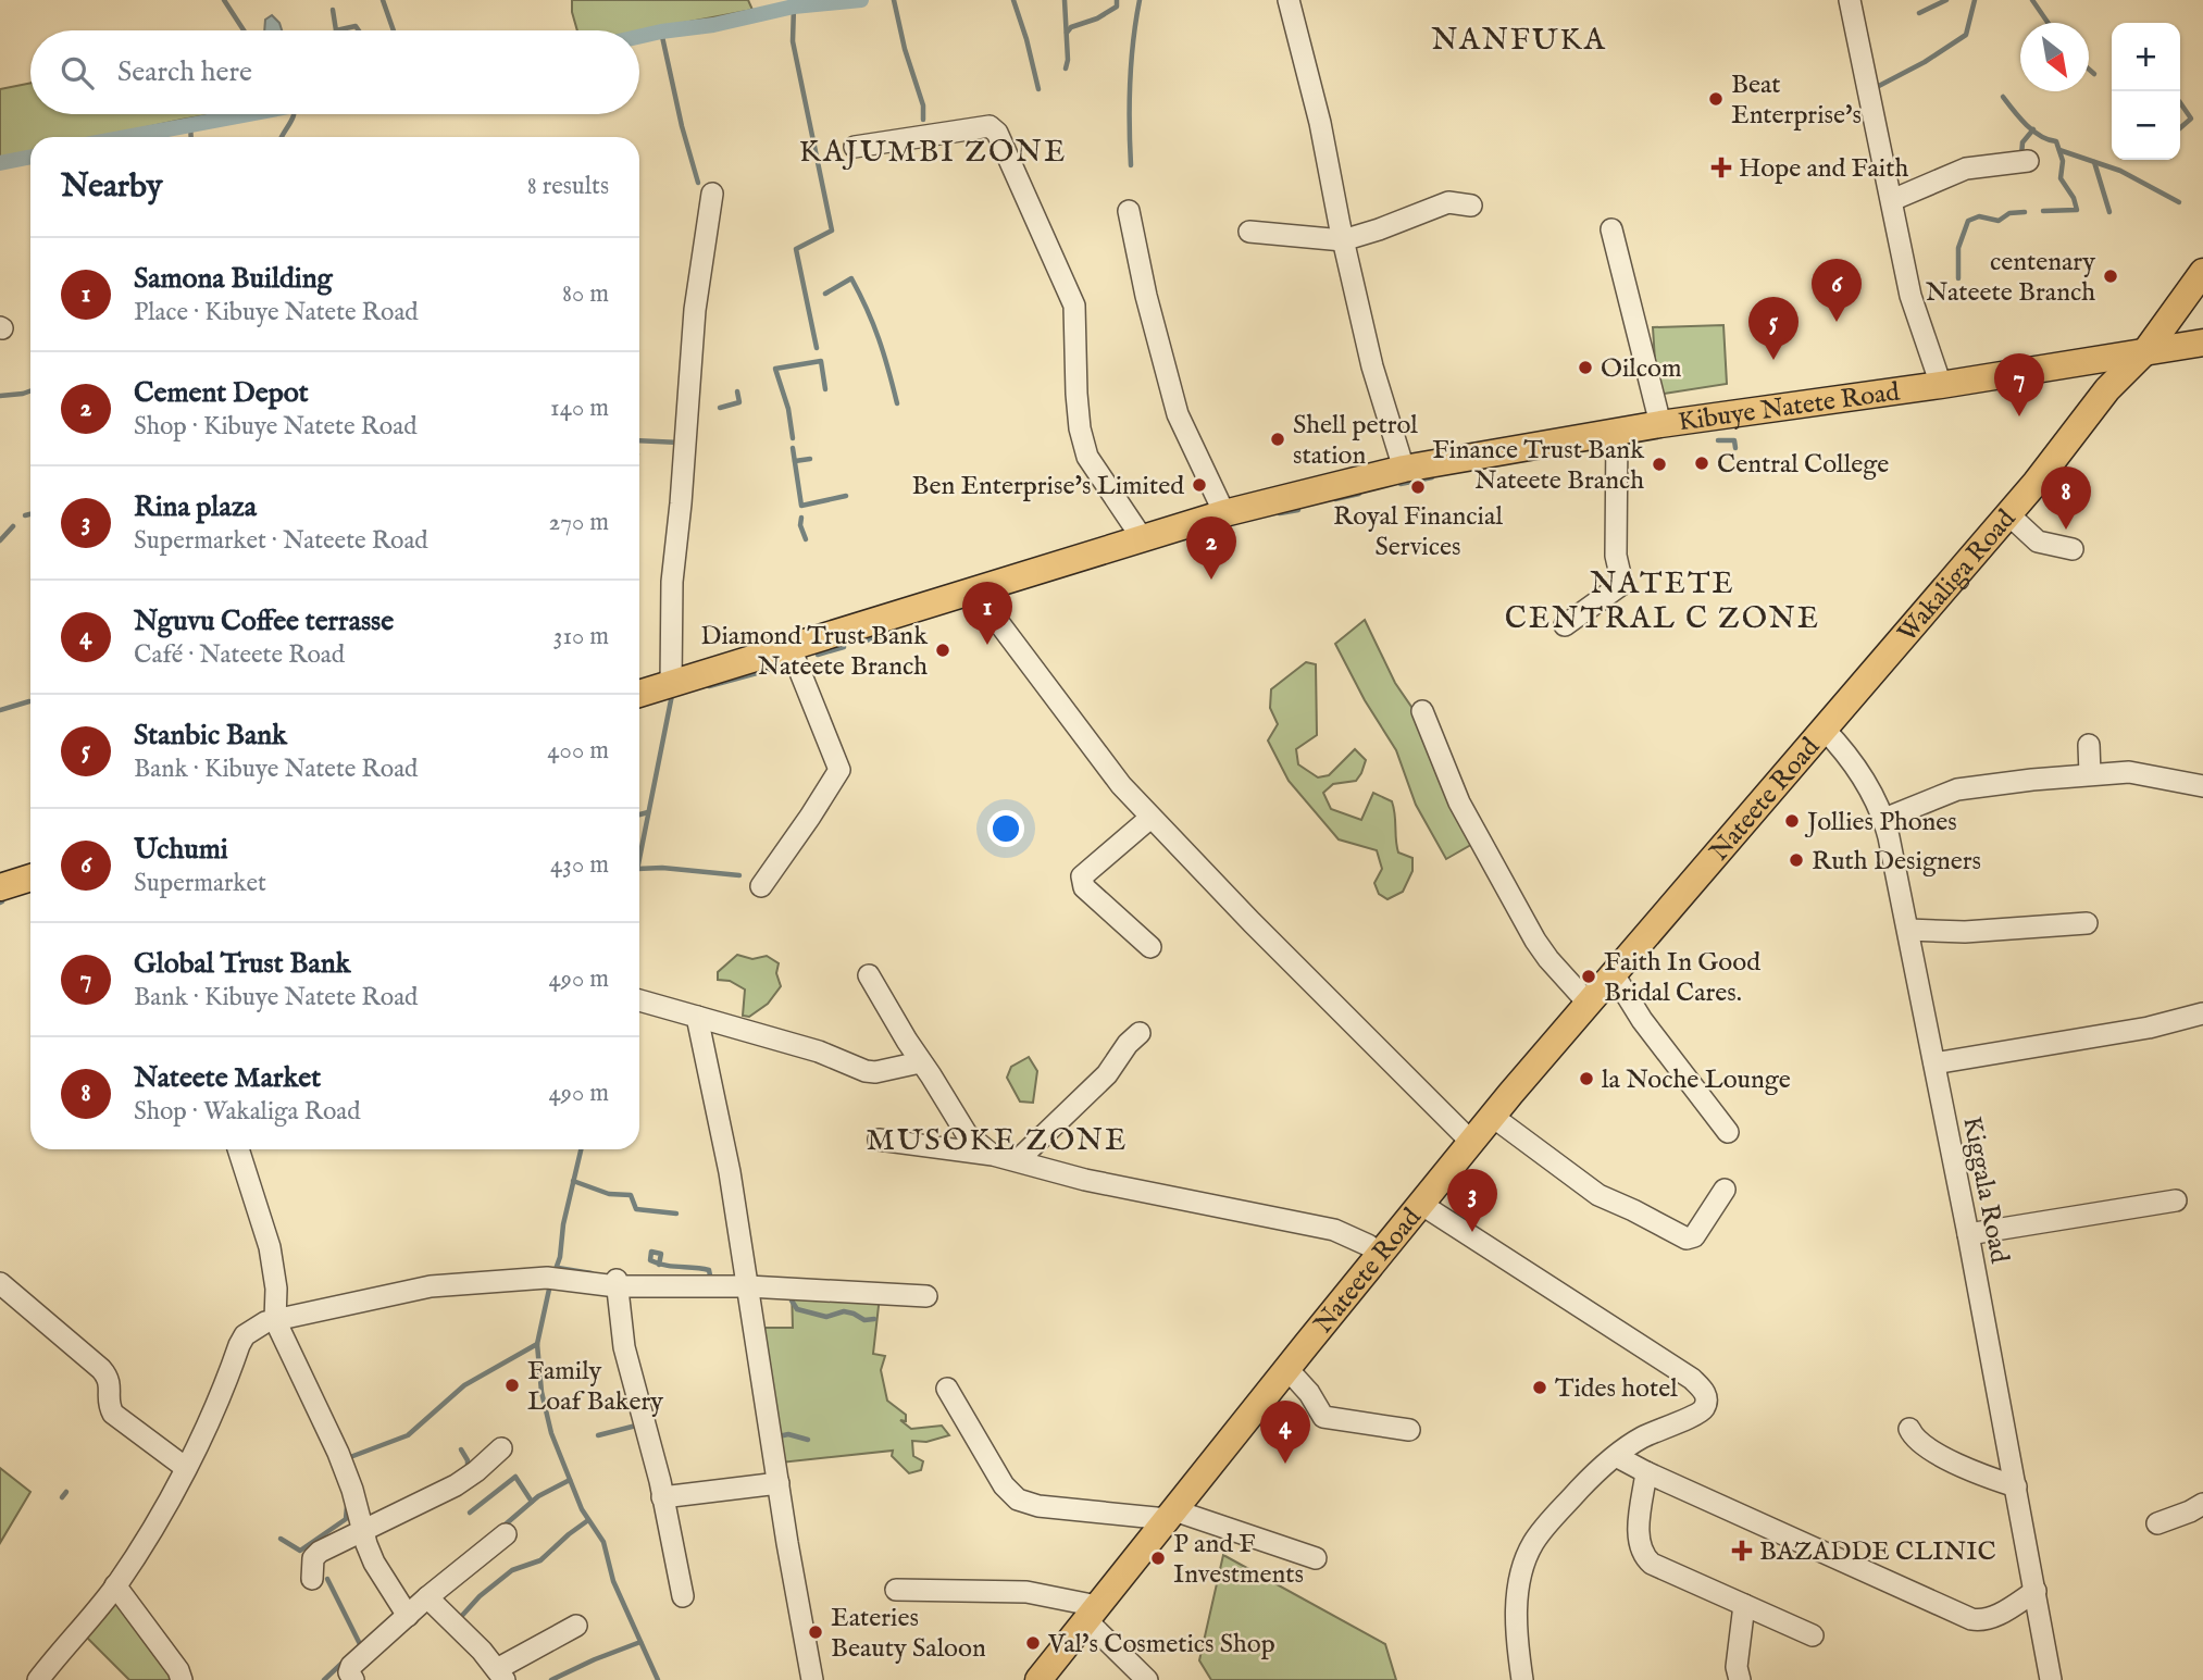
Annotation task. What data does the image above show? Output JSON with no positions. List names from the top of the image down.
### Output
{
  "streets": {
    "main road": ["Kibuye Natete Road", "Wakaliga Road", "Nateete Road"],
    "street": ["Kiggala Road"]
  },
  "crossings": [
    ["Kibuye Natete Road", "Wakaliga Road"],
    ["Wakaliga Road", "Nateete Road"],
    ["Wakaliga Road", "Kiggala Road"],
    ["Nateete Road", "Kiggala Road"]
  ],
  "districts": [
    "NANFUKA",
    "KAJUMBI ZONE",
    "NATETE CENTRAL C ZONE",
    "MUSOKE ZONE"
  ],
  "places": {
    "other": [
      "Beat Enterprise's",
      "centenary Nateete Branch",
      "Oilcom",
      "Shell petrol station",
      "Central College",
      "Finance Trust Bank Nateete Branch",
      "Ben Enterprise's Limited",
      "Royal Financial Services",
      "Diamond Trust Bank Nateete Branch",
      "Jollies Phones",
      "Ruth Designers",
      "Faith In Good Bridal Cares.",
      "la Noche Lounge",
      "Family Loaf Bakery",
      "Tides hotel",
      "P and F Investments",
      "Eateries Beauty Saloon",
      "Val's Cosmetics Shop"
    ],
    "health": ["Hope and Faith", "BAZADDE CLINIC"]
  },
  "north": "bottom right",
  "page": {
    "map_buttons": ["+", "−"],
    "search": "Search here",
    "heading": ["Nearby", "8 results"],
    "list": [
      {
        "mark": "1",
        "name": "Samona Building",
        "note": "Place · Kibuye Natete Road",
        "value": "80 m"
      },
      {
        "mark": "2",
        "name": "Cement Depot",
        "note": "Shop · Kibuye Natete Road",
        "value": "140 m"
      },
      {
        "mark": "3",
        "name": "Rina plaza",
        "note": "Supermarket · Nateete Road",
        "value": "270 m"
      },
      {
        "mark": "4",
        "name": "Nguvu Coffee terrasse",
        "note": "Café · Nateete Road",
        "value": "310 m"
      },
      {
        "mark": "5",
        "name": "Stanbic Bank",
        "note": "Bank · Kibuye Natete Road",
        "value": "400 m"
      },
      {
        "mark": "6",
        "name": "Uchumi",
        "note": "Supermarket",
        "value": "430 m"
      },
      {
        "mark": "7",
        "name": "Global Trust Bank",
        "note": "Bank · Kibuye Natete Road",
        "value": "490 m"
      },
      {
        "mark": "8",
        "name": "Nateete Market",
        "note": "Shop · Wakaliga Road",
        "value": "490 m"
      }
    ],
    "pins": [
      "6",
      "5",
      "7",
      "8",
      "2",
      "1",
      "3",
      "4"
    ]
  }
}
